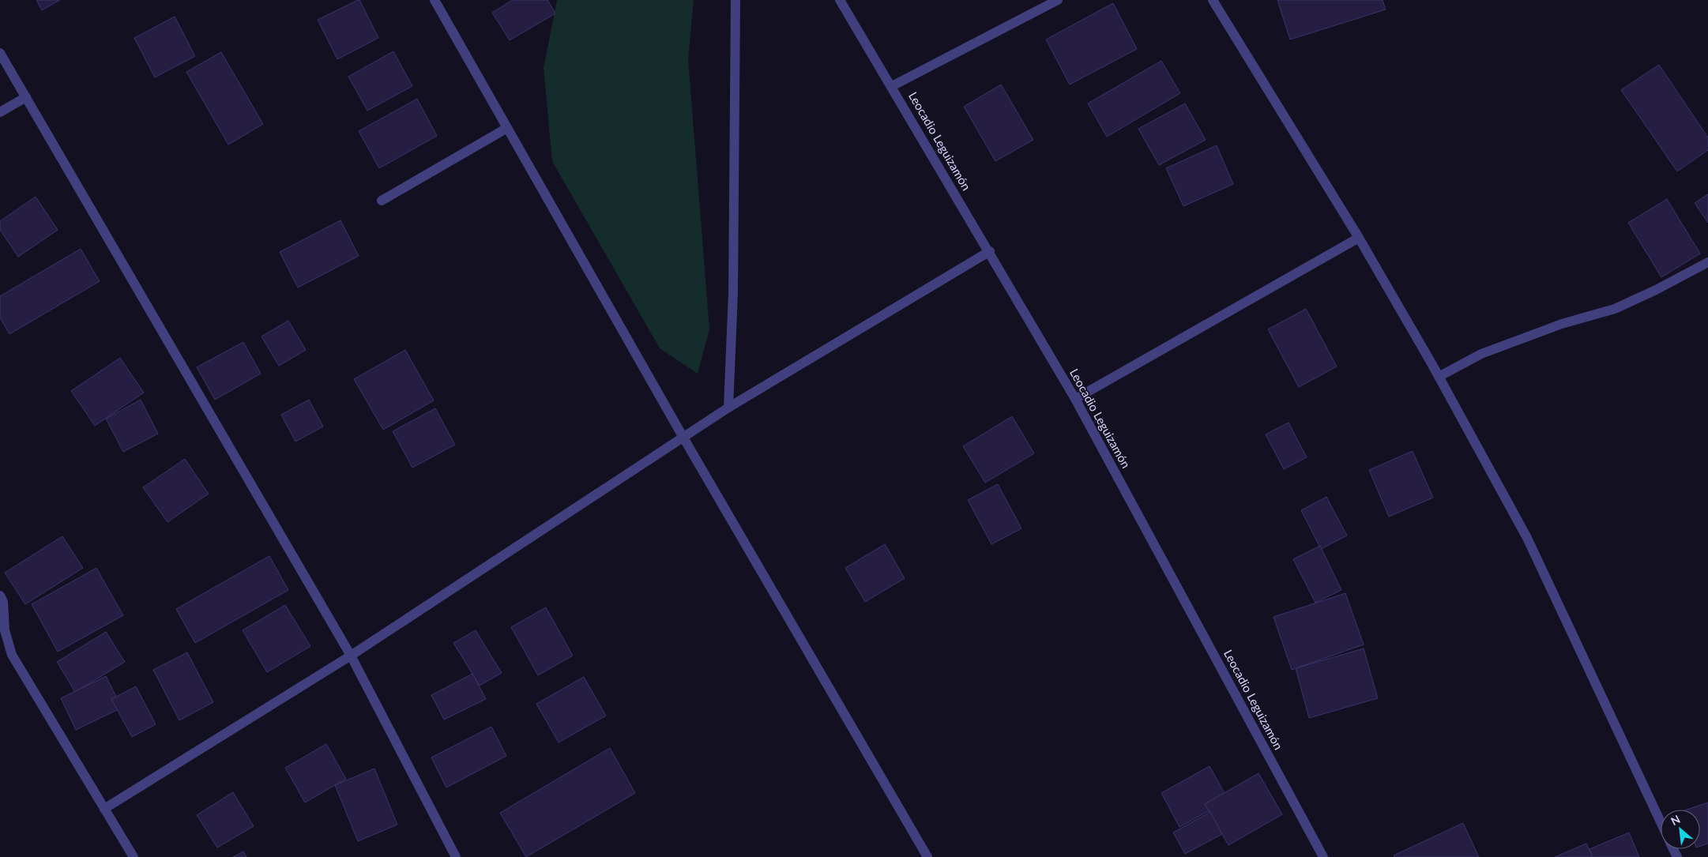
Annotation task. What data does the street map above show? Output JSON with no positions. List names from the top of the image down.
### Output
{
  "streets": {
    "street": ["Leocadio Leguizamón"]
  },
  "north": "top left"
}
